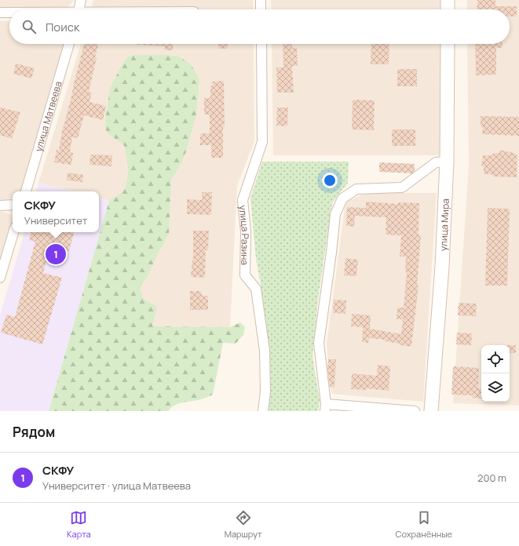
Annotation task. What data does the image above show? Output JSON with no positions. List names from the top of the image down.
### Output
{
  "streets": {
    "main road": ["улица Мира"],
    "street": ["улица Матвеева", "улица Разина"]
  },
  "page": {
    "search": "Поиск",
    "popup": ["СКФУ", "Университет"],
    "pins": "1",
    "heading": "Рядом",
    "list": [
      {
        "mark": "1",
        "name": "СКФУ",
        "note": "Университет · улица Матвеева",
        "value": "200 m"
      }
    ],
    "nav": ["Карта", "Маршрут", "Сохранённые"]
  }
}
